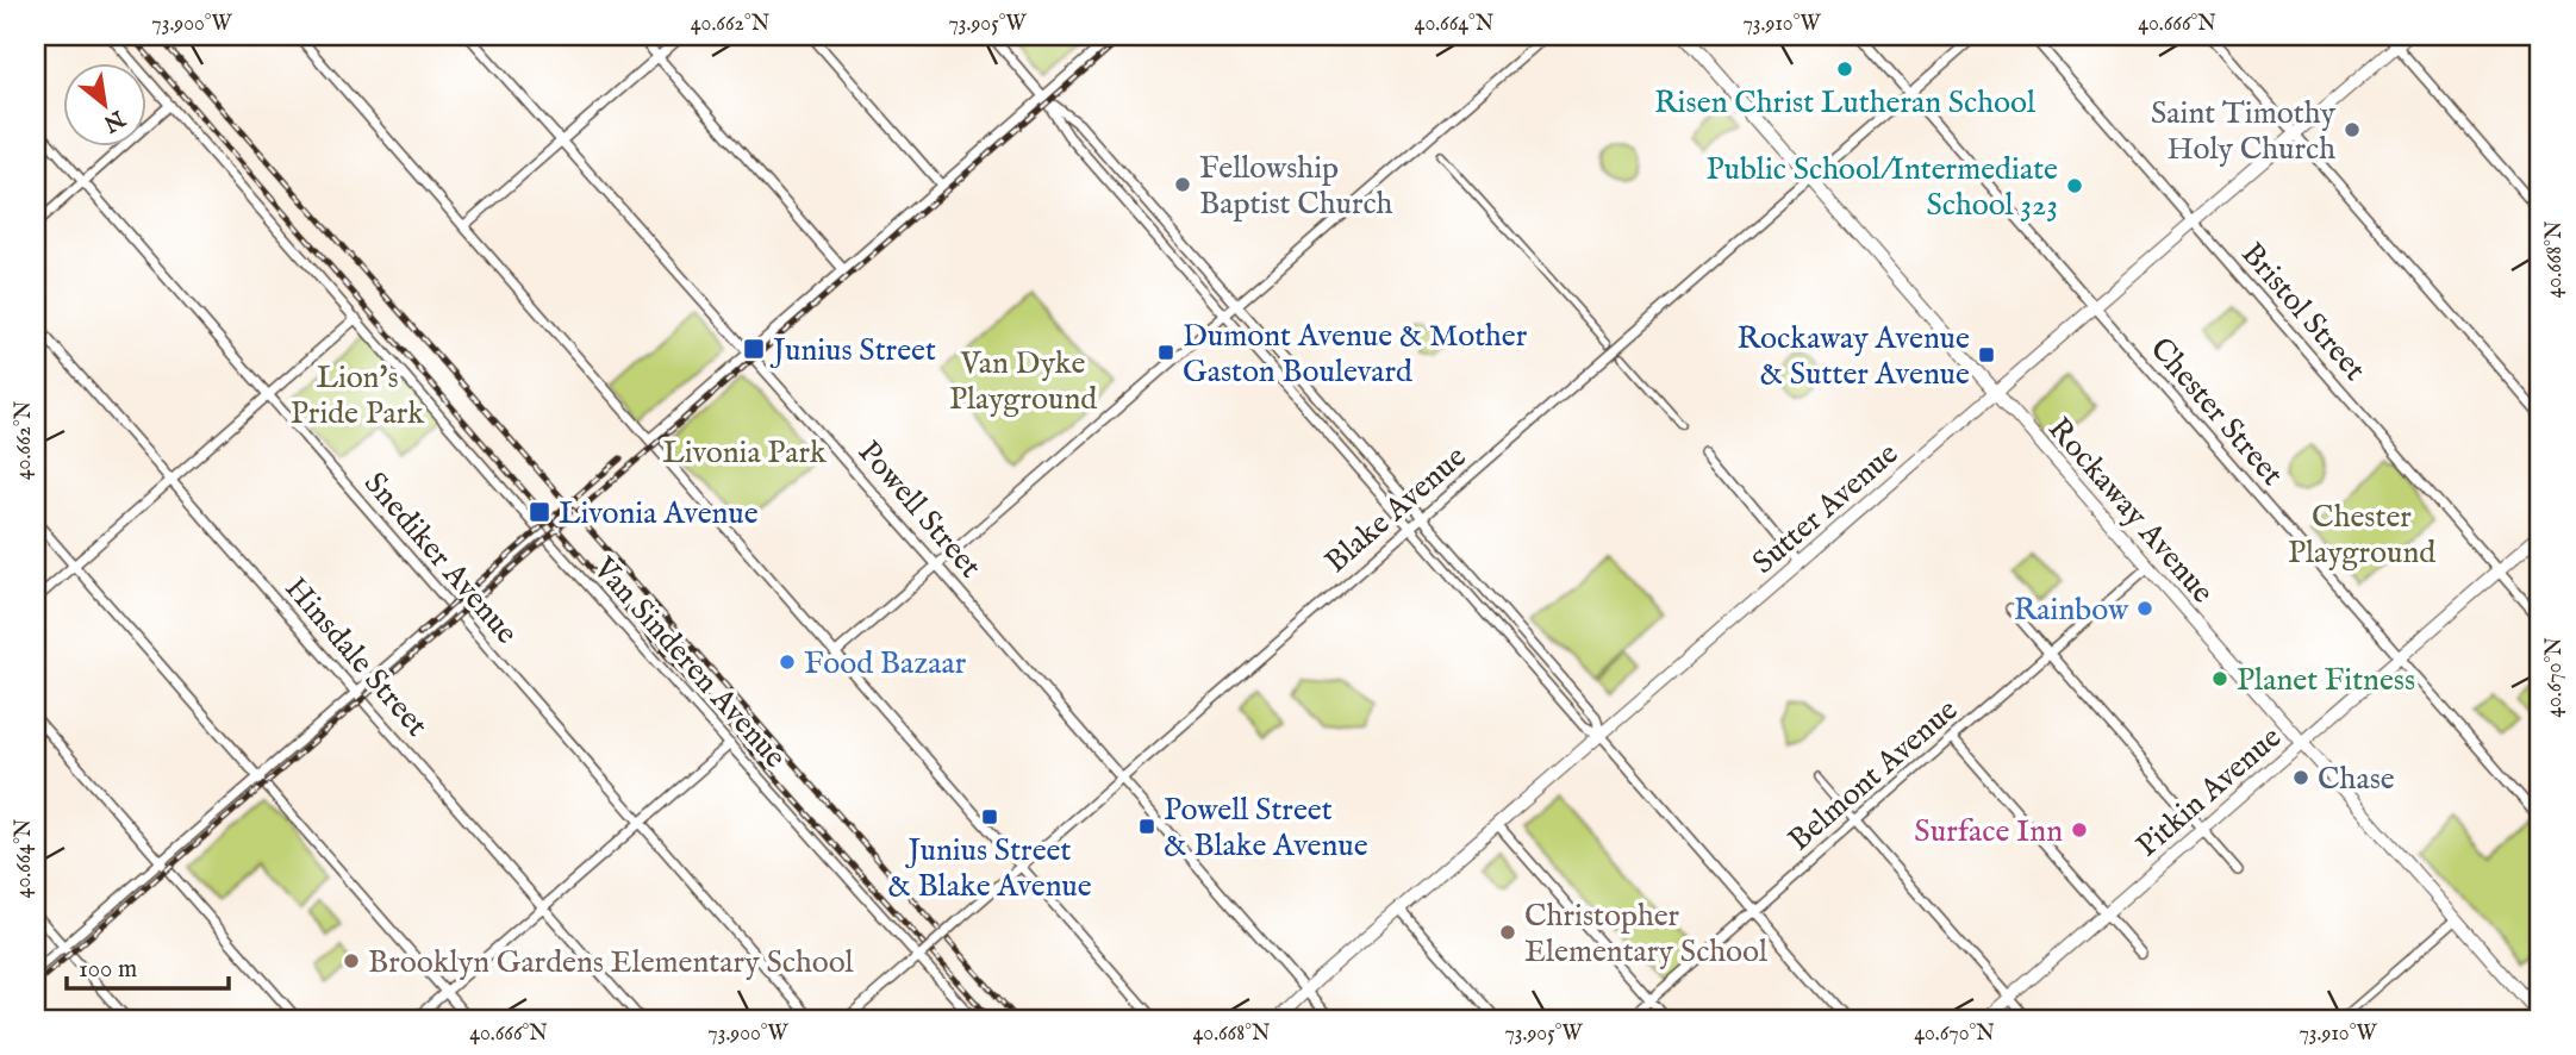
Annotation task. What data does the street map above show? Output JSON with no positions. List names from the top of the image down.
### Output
{
  "streets": {
    "street": [
      "Bristol Street",
      "Chester Street",
      "Sutter Avenue",
      "Powell Street",
      "Blake Avenue",
      "Rockaway Avenue",
      "Snediker Avenue",
      "Hinsdale Street",
      "Van Sinderen Avenue",
      "Belmont Avenue",
      "Pitkin Avenue"
    ]
  },
  "crossings": [
    ["Bristol Street", "Sutter Avenue"],
    ["Bristol Street", "Pitkin Avenue"],
    ["Chester Street", "Sutter Avenue"],
    ["Chester Street", "Blake Avenue"],
    ["Chester Street", "Pitkin Avenue"],
    ["Sutter Avenue", "Powell Street"],
    ["Sutter Avenue", "Rockaway Avenue"],
    ["Powell Street", "Blake Avenue"],
    ["Blake Avenue", "Rockaway Avenue"],
    ["Blake Avenue", "Van Sinderen Avenue"],
    ["Rockaway Avenue", "Belmont Avenue"],
    ["Rockaway Avenue", "Pitkin Avenue"]
  ],
  "parks": [
    "Van Dyke Playground",
    "Lion's Pride Park",
    "Livonia Park",
    "Chester Playground"
  ],
  "places": {
    "other": [
      "Risen Christ Lutheran School",
      "Saint Timothy Holy Church",
      "Fellowship Baptist Church",
      "Public School/Intermediate School 323",
      "Rainbow",
      "Food Bazaar",
      "Planet Fitness",
      "Chase",
      "Surface Inn",
      "Christopher Elementary School",
      "Brooklyn Gardens Elementary School"
    ],
    "transit": [
      "Junius Street",
      "Dumont Avenue & Mother Gaston Boulevard",
      "Rockaway Avenue & Sutter Avenue",
      "Livonia Avenue",
      "Junius Street & Blake Avenue",
      "Powell Street & Blake Avenue"
    ]
  },
  "scale_bar": "100 m",
  "north": "bottom right",
  "coordinates": [
    "73.900°W",
    "40.662°N",
    "73.905°W",
    "40.664°N",
    "73.910°W",
    "40.666°N",
    "40.668°N",
    "40.670°N"
  ]
}
